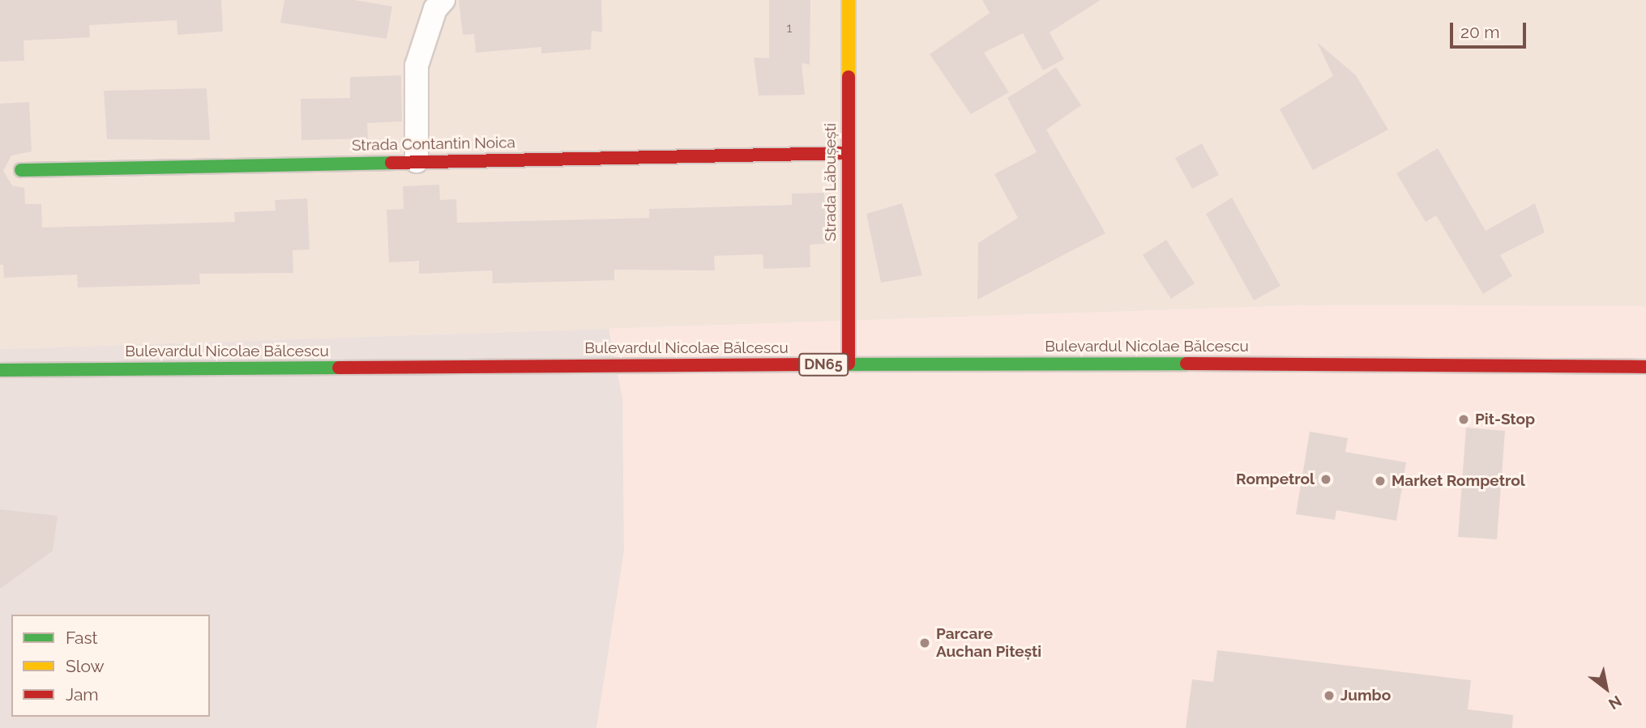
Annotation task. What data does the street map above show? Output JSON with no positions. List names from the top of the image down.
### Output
{
  "streets": {
    "main road": [
      "Strada Contantin Noica",
      "Strada Lăbușești",
      "Bulevardul Nicolae Bălcescu",
      "DN65"
    ]
  },
  "crossings": [
    ["Strada Contantin Noica", "Strada Lăbușești"],
    ["Strada Lăbușești", "Bulevardul Nicolae Bălcescu"]
  ],
  "places": [
    "Pit-Stop",
    "Rompetrol",
    "Market Rompetrol",
    "Parcare Auchan Pitești",
    "Jumbo"
  ],
  "house_numbers": ["1"],
  "legend": ["Fast", "Slow", "Jam"],
  "scale_bar": "20 m",
  "north": "bottom right"
}
